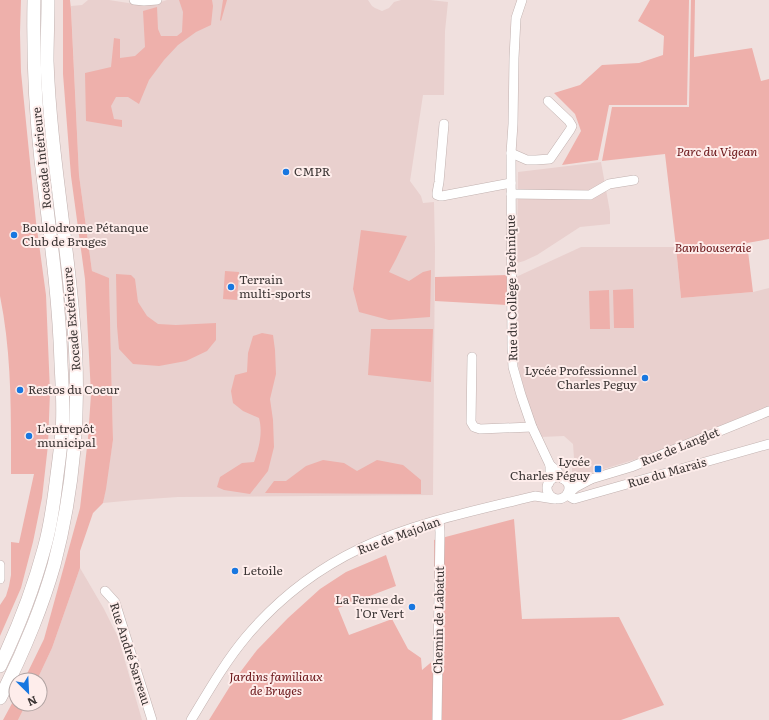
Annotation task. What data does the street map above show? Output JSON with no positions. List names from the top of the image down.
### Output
{
  "streets": {
    "highway": ["Rocade Intérieure", "Rocade Extérieure"],
    "street": [
      "Rue du Collège Technique",
      "Rue de Langlet",
      "Rue du Marais",
      "Rue de Majolan",
      "Chemin de Labatut",
      "Rue André Sarreau"
    ]
  },
  "crossings": [
    ["Rue du Collège Technique", "Rue de Langlet"],
    ["Rue du Collège Technique", "Rue du Marais"],
    ["Rue du Collège Technique", "Rue de Majolan"],
    ["Rue de Langlet", "Rue du Marais"],
    ["Rue de Langlet", "Rue de Majolan"],
    ["Rue du Marais", "Rue de Majolan"],
    ["Rue de Majolan", "Chemin de Labatut"]
  ],
  "parks": ["Parc du Vigean", "Bambouseraie", "Jardins familiaux de Bruges"],
  "places": {
    "other": [
      "CMPR",
      "Boulodrome Pétanque Club de Bruges",
      "Terrain multi-sports",
      "Lycée Professionnel Charles Peguy",
      "Restos du Coeur",
      "L'entrepôt municipal",
      "Letoile",
      "La Ferme de l'Or Vert"
    ],
    "transit": ["Lycée Charles Péguy"]
  },
  "north": "bottom right"
}
